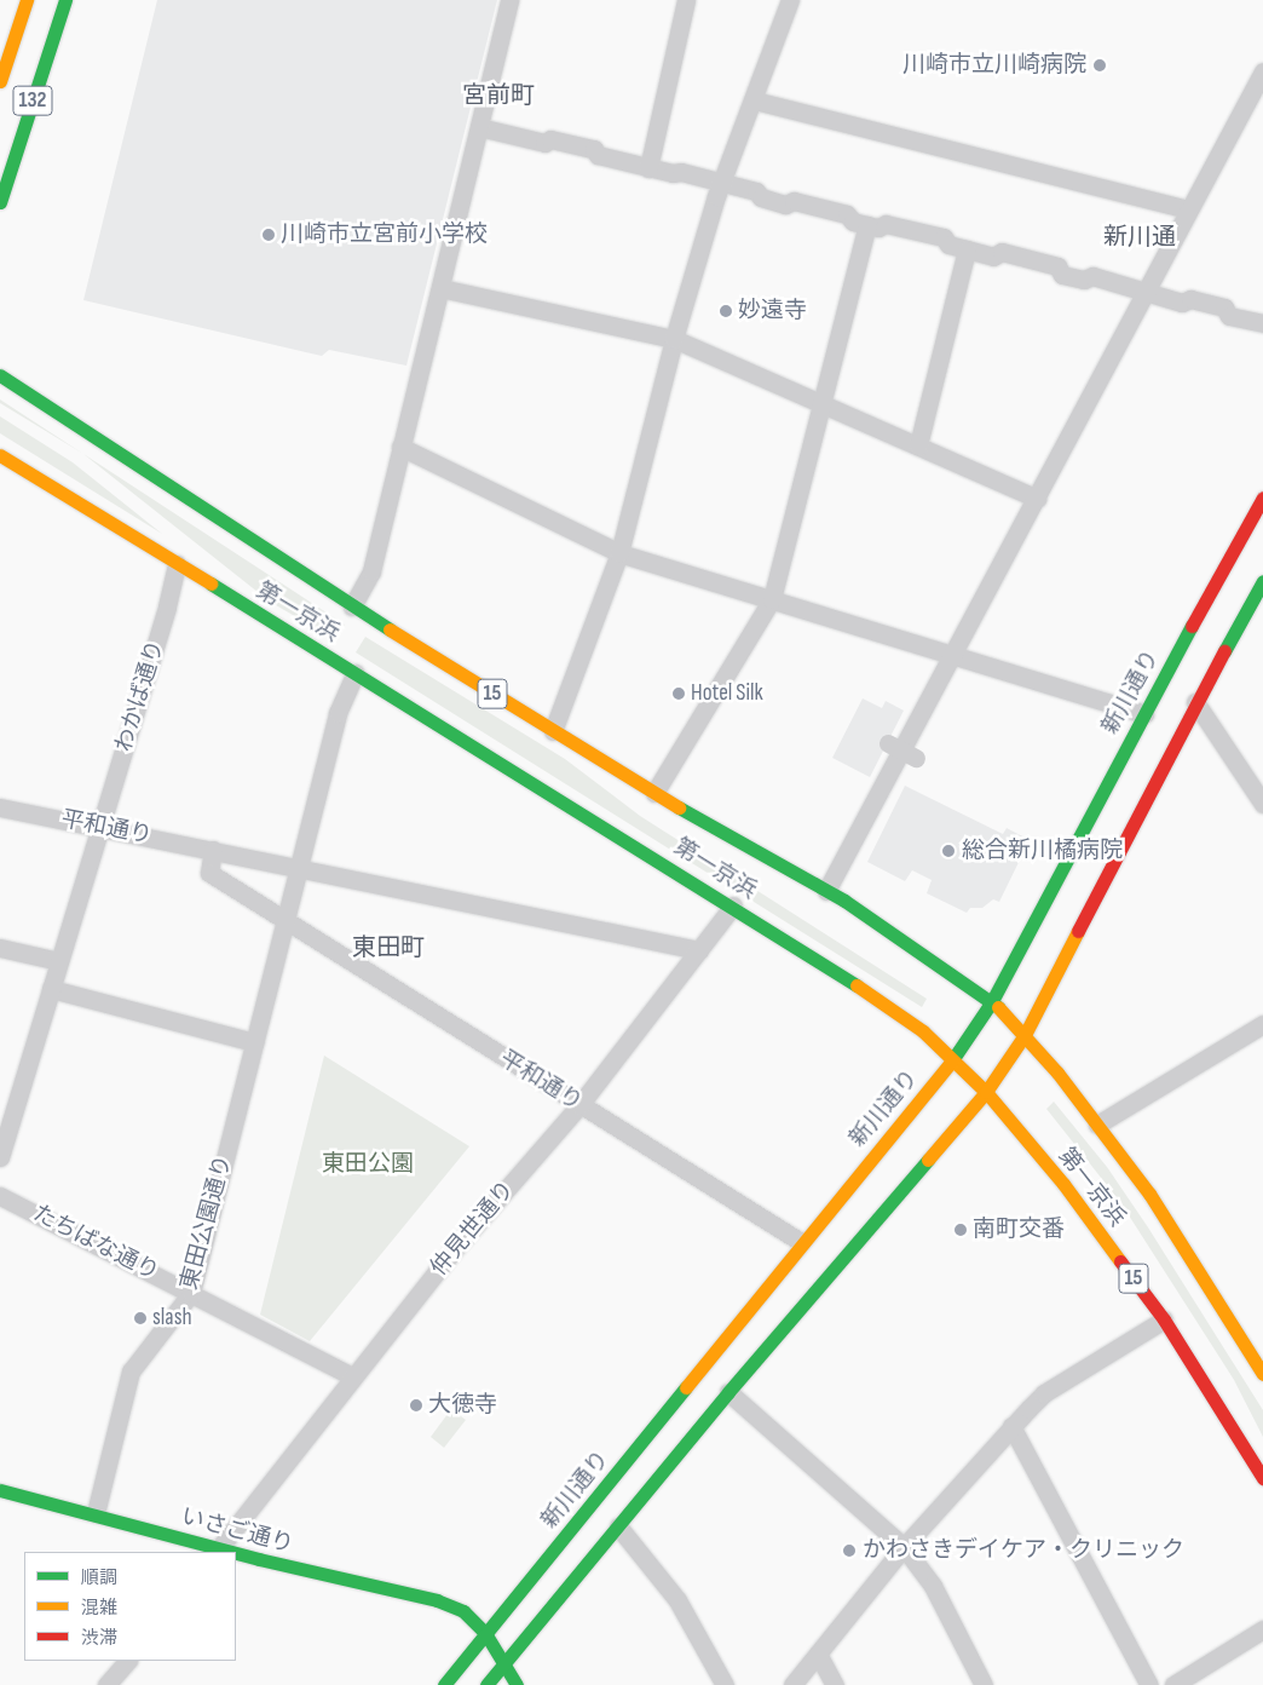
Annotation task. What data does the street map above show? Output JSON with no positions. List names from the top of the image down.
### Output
{
  "streets": {
    "main road": [
      "132",
      "第一京浜",
      "新川通り",
      "15",
      "いさご通り"
    ],
    "street": [
      "わかば通り",
      "平和通り",
      "東田公園通り",
      "仲見世通り",
      "たちばな通り"
    ]
  },
  "crossings": [
    ["第一京浜", "新川通り"],
    ["第一京浜", "わかば通り"],
    ["第一京浜", "仲見世通り"],
    ["新川通り", "平和通り"],
    ["新川通り", "いさご通り"],
    ["わかば通り", "平和通り"],
    ["平和通り", "東田公園通り"],
    ["平和通り", "仲見世通り"],
    ["東田公園通り", "たちばな通り"],
    ["東田公園通り", "いさご通り"],
    ["仲見世通り", "たちばな通り"],
    ["仲見世通り", "いさご通り"]
  ],
  "districts": ["宮前町", "新川通", "東田町"],
  "parks": ["東田公園"],
  "places": [
    "川崎市立川崎病院",
    "川崎市立宮前小学校",
    "妙遠寺",
    "Hotel Silk",
    "総合新川橘病院",
    "南町交番",
    "slash",
    "大徳寺",
    "かわさきデイケア・クリニック"
  ],
  "legend": ["順調", "混雑", "渋滞"]
}
